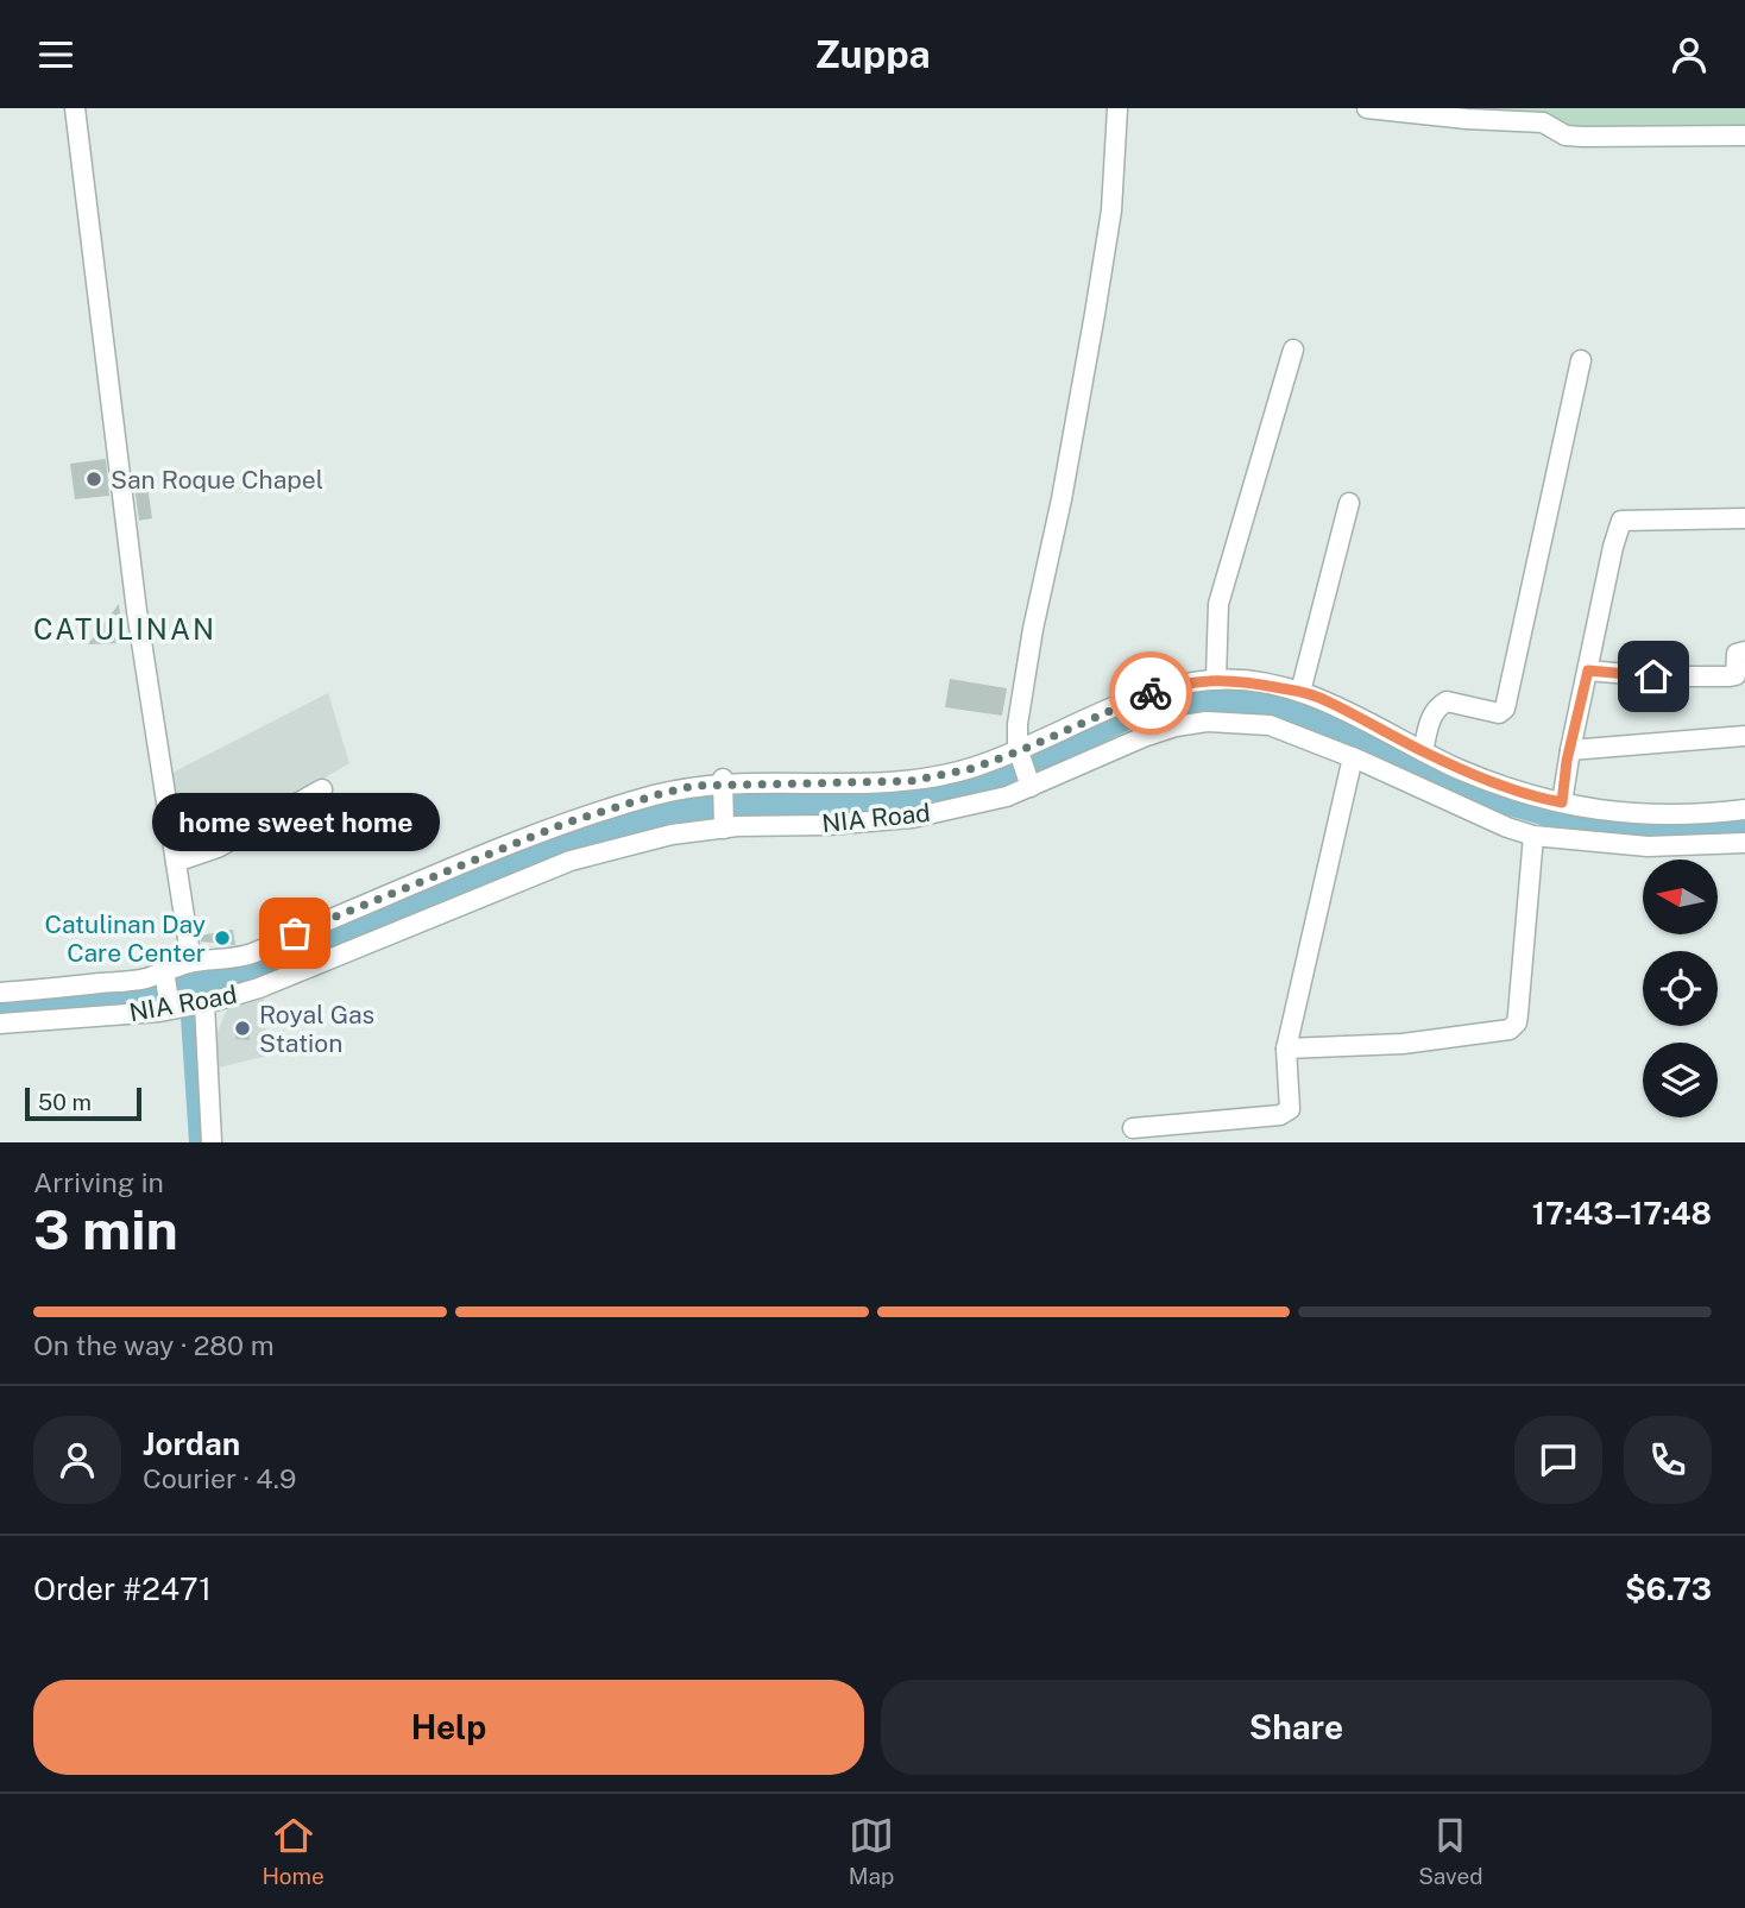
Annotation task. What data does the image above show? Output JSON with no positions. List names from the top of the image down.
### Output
{
  "streets": {
    "street": ["NIA Road"]
  },
  "districts": ["CATULINAN"],
  "places": [
    "San Roque Chapel",
    "home sweet home",
    "Catulinan Day Care Center",
    "Royal Gas Station"
  ],
  "scale_bar": "50 m",
  "north": "left",
  "page": {
    "header": "Zuppa",
    "bubble": "home sweet home",
    "scale": "50 m",
    "heading": ["3 min", "Arriving in", "17:43–17:48"],
    "panel": [
      "Jordan",
      "Courier · 4.9",
      "Order #2471",
      "$6.73"
    ],
    "bar": "On the way · 280 m",
    "buttons": ["Help", "Share"],
    "tabs": ["Home", "Map", "Saved"]
  }
}
